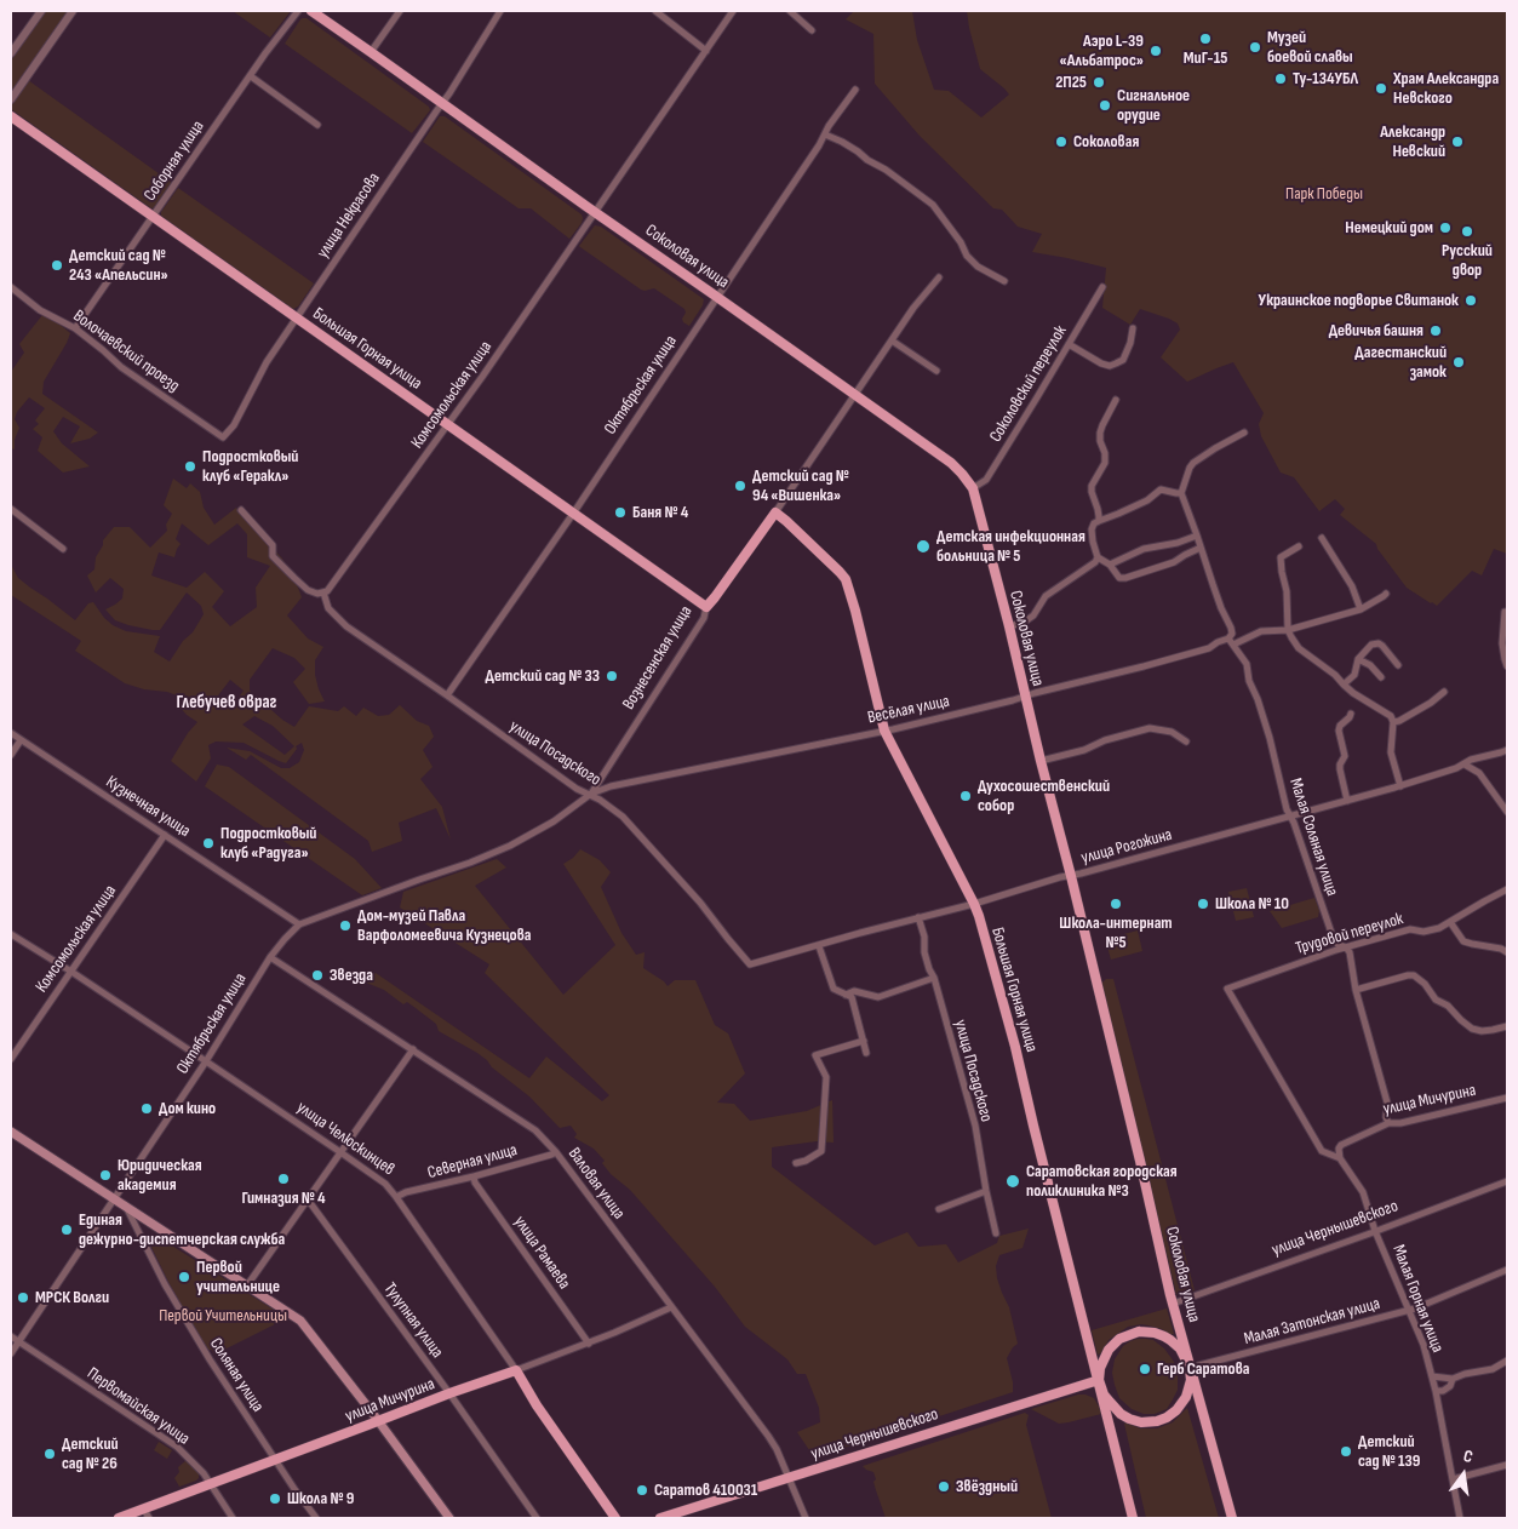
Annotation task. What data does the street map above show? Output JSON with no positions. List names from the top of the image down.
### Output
{
  "streets": {
    "main road": [
      "Соколовая улица",
      "Большая Горная улица",
      "Вознесенская улица",
      "улица Мичурина",
      "улица Челюскинцев",
      "улица Чернышевского"
    ],
    "street": [
      "Соборная улица",
      "улица Некрасова",
      "Волочаевский проезд",
      "Соколовский переулок",
      "Октябрьская улица",
      "Комсомольская улица",
      "Весёлая улица",
      "улица Посадского",
      "Кузнечная улица",
      "Малая Соляная улица",
      "улица Рогожина",
      "Трудовой переулок",
      "Северная улица",
      "Валовая улица",
      "улица Рамаева",
      "Малая Горная улица",
      "Тулупная улица",
      "Малая Затонская улица",
      "Соляная улица",
      "Первомайская улица"
    ]
  },
  "crossings": [
    ["Соборная улица", "Большая Горная улица"],
    ["Соборная улица", "Волочаевский проезд"],
    ["улица Некрасова", "Соколовая улица"],
    ["улица Некрасова", "Большая Горная улица"],
    ["улица Некрасова", "Волочаевский проезд"],
    ["Соколовая улица", "Большая Горная улица"],
    ["Соколовая улица", "Соколовский переулок"],
    ["Соколовая улица", "Октябрьская улица"],
    ["Соколовая улица", "Комсомольская улица"],
    ["Соколовая улица", "Вознесенская улица"],
    ["Соколовая улица", "Весёлая улица"],
    ["Соколовая улица", "улица Рогожина"],
    ["Соколовая улица", "улица Чернышевского"],
    ["Соколовая улица", "Малая Затонская улица"],
    ["Большая Горная улица", "Октябрьская улица"],
    ["Большая Горная улица", "Комсомольская улица"],
    ["Большая Горная улица", "Вознесенская улица"],
    ["Большая Горная улица", "Весёлая улица"],
    ["Большая Горная улица", "улица Рогожина"],
    ["Большая Горная улица", "улица Чернышевского"],
    ["Большая Горная улица", "Малая Затонская улица"],
    ["Октябрьская улица", "Вознесенская улица"],
    ["Октябрьская улица", "улица Посадского"],
    ["Октябрьская улица", "Кузнечная улица"],
    ["Октябрьская улица", "улица Челюскинцев"],
    ["Октябрьская улица", "Валовая улица"],
    ["Октябрьская улица", "Первомайская улица"],
    ["Комсомольская улица", "улица Посадского"],
    ["Комсомольская улица", "Кузнечная улица"],
    ["Комсомольская улица", "улица Челюскинцев"],
    ["Вознесенская улица", "Весёлая улица"],
    ["Вознесенская улица", "улица Посадского"],
    ["Вознесенская улица", "Кузнечная улица"],
    ["Весёлая улица", "улица Посадского"],
    ["Весёлая улица", "Малая Соляная улица"],
    ["улица Посадского", "улица Рогожина"],
    ["Малая Соляная улица", "улица Рогожина"],
    ["Малая Соляная улица", "Трудовой переулок"],
    ["Малая Соляная улица", "улица Мичурина"],
    ["Трудовой переулок", "Малая Горная улица"],
    ["улица Мичурина", "улица Челюскинцев"],
    ["улица Мичурина", "Валовая улица"],
    ["улица Мичурина", "улица Рамаева"],
    ["улица Мичурина", "Малая Горная улица"],
    ["улица Мичурина", "Тулупная улица"],
    ["улица Мичурина", "Соляная улица"],
    ["улица Мичурина", "Первомайская улица"],
    ["улица Челюскинцев", "Северная улица"],
    ["Северная улица", "Валовая улица"],
    ["Северная улица", "улица Рамаева"],
    ["Валовая улица", "улица Чернышевского"],
    ["улица Чернышевского", "Малая Горная улица"],
    ["улица Чернышевского", "Малая Затонская улица"],
    ["Малая Горная улица", "Малая Затонская улица"]
  ],
  "districts": ["Глебучев овраг"],
  "parks": ["Парк Победы", "Первой Учительницы"],
  "places": [
    "МиГ-15",
    "Музей боевой славы",
    "Аэро L-39 «Альбатрос»",
    "Ту-134УБЛ",
    "2П25",
    "Храм Александра Невского",
    "Сигнальное орудие",
    "Соколовая",
    "Александр Невский",
    "Немецкий дом",
    "Русский двор",
    "Детский сад № 243 «Апельсин»",
    "Украинское подворье Свитанок",
    "Девичья башня",
    "Дагестанский замок",
    "Подростковый клуб «Геракл»",
    "Детский сад № 94 «Вишенка»",
    "Баня № 4",
    "Детская инфекционная больница № 5",
    "Детский сад № 33",
    "Духосошественский собор",
    "Подростковый клуб «Радуга»",
    "Школа-интернат №5",
    "Школа № 10",
    "Дом-музей Павла Варфоломеевича Кузнецова",
    "Звезда",
    "Дом кино",
    "Юридическая академия",
    "Гимназия № 4",
    "Саратовская городская поликлиника №3",
    "Единая дежурно-диспетчерская служба",
    "Первой учительнице",
    "МРСК Волги",
    "Герб Саратова",
    "Детский сад № 139",
    "Детский сад № 26",
    "Звёздный",
    "Саратов 410031",
    "Школа № 9"
  ],
  "north": "top"
}
